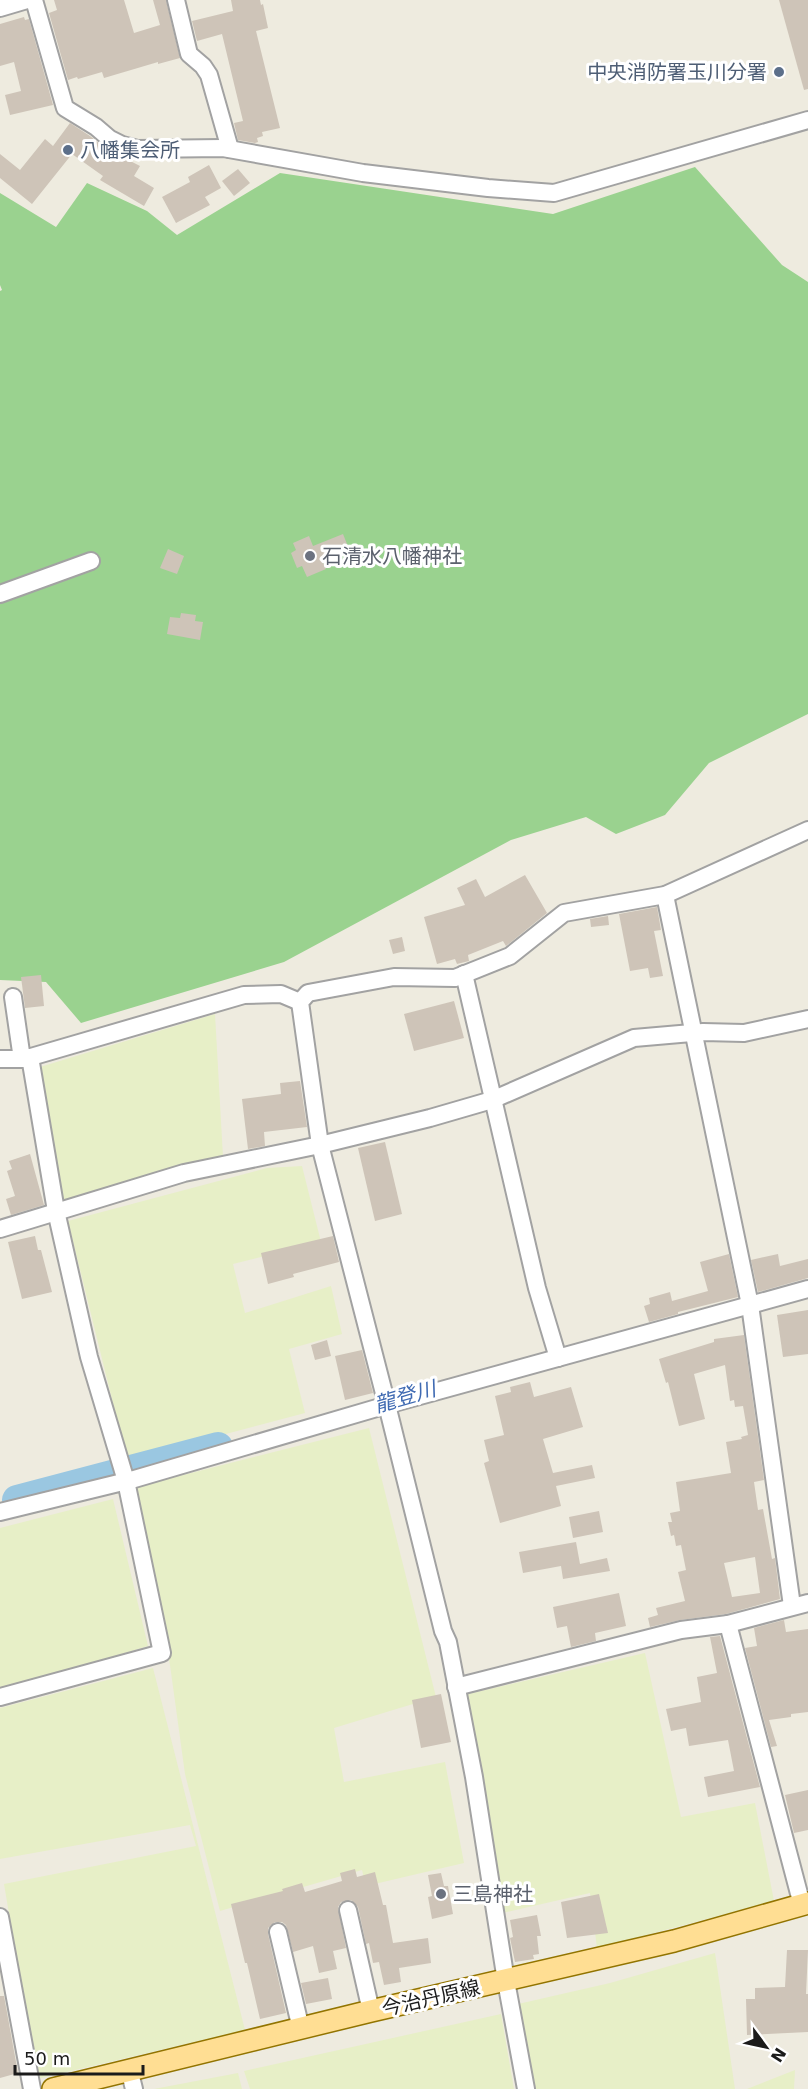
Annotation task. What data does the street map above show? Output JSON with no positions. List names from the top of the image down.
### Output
{
  "streets": {
    "main road": ["今治丹原線"]
  },
  "water": ["龍登川"],
  "places": [
    "中央消防署玉川分署",
    "八幡集会所",
    "石清水八幡神社",
    "三島神社"
  ],
  "scale_bar": "50 m",
  "north": "bottom right"
}
